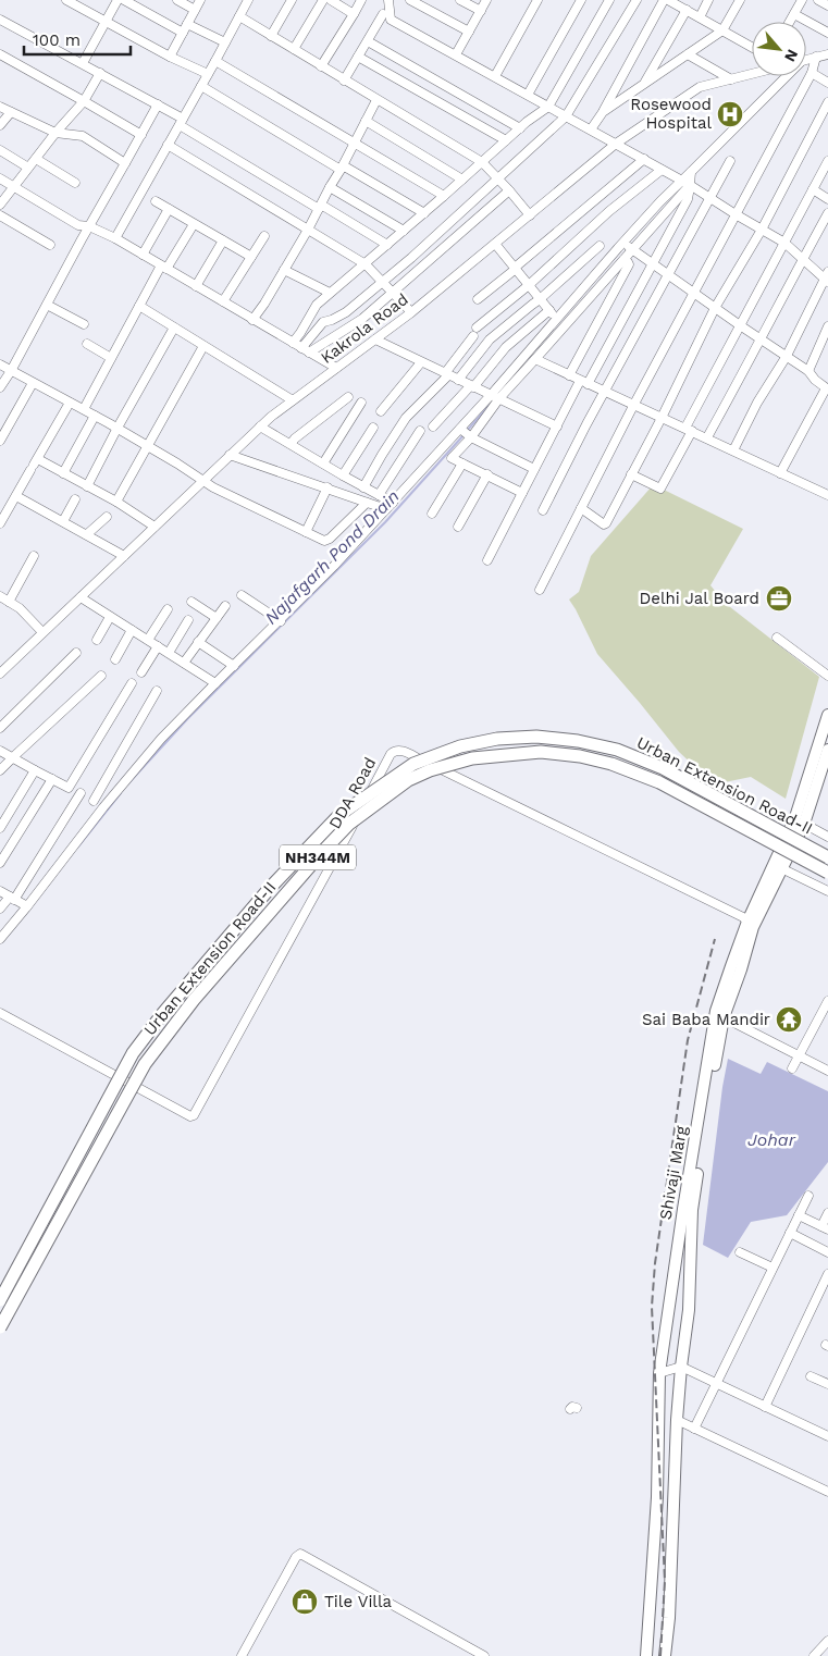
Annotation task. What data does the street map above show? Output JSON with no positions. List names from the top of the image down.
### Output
{
  "streets": {
    "highway": ["Urban Extension Road-II", "NH344M"],
    "main road": ["Shivaji Marg"],
    "street": ["Kakrola Road", "DDA Road"]
  },
  "crossings": [
    ["DDA Road", "Shivaji Marg"]
  ],
  "water": ["Najafgarh Pond Drain", "Johar"],
  "places": {
    "hospital": ["Rosewood Hospital"],
    "office": ["Delhi Jal Board"],
    "temple": ["Sai Baba Mandir"],
    "shop": ["Tile Villa"]
  },
  "scale_bar": "100 m",
  "north": "bottom right"
}
